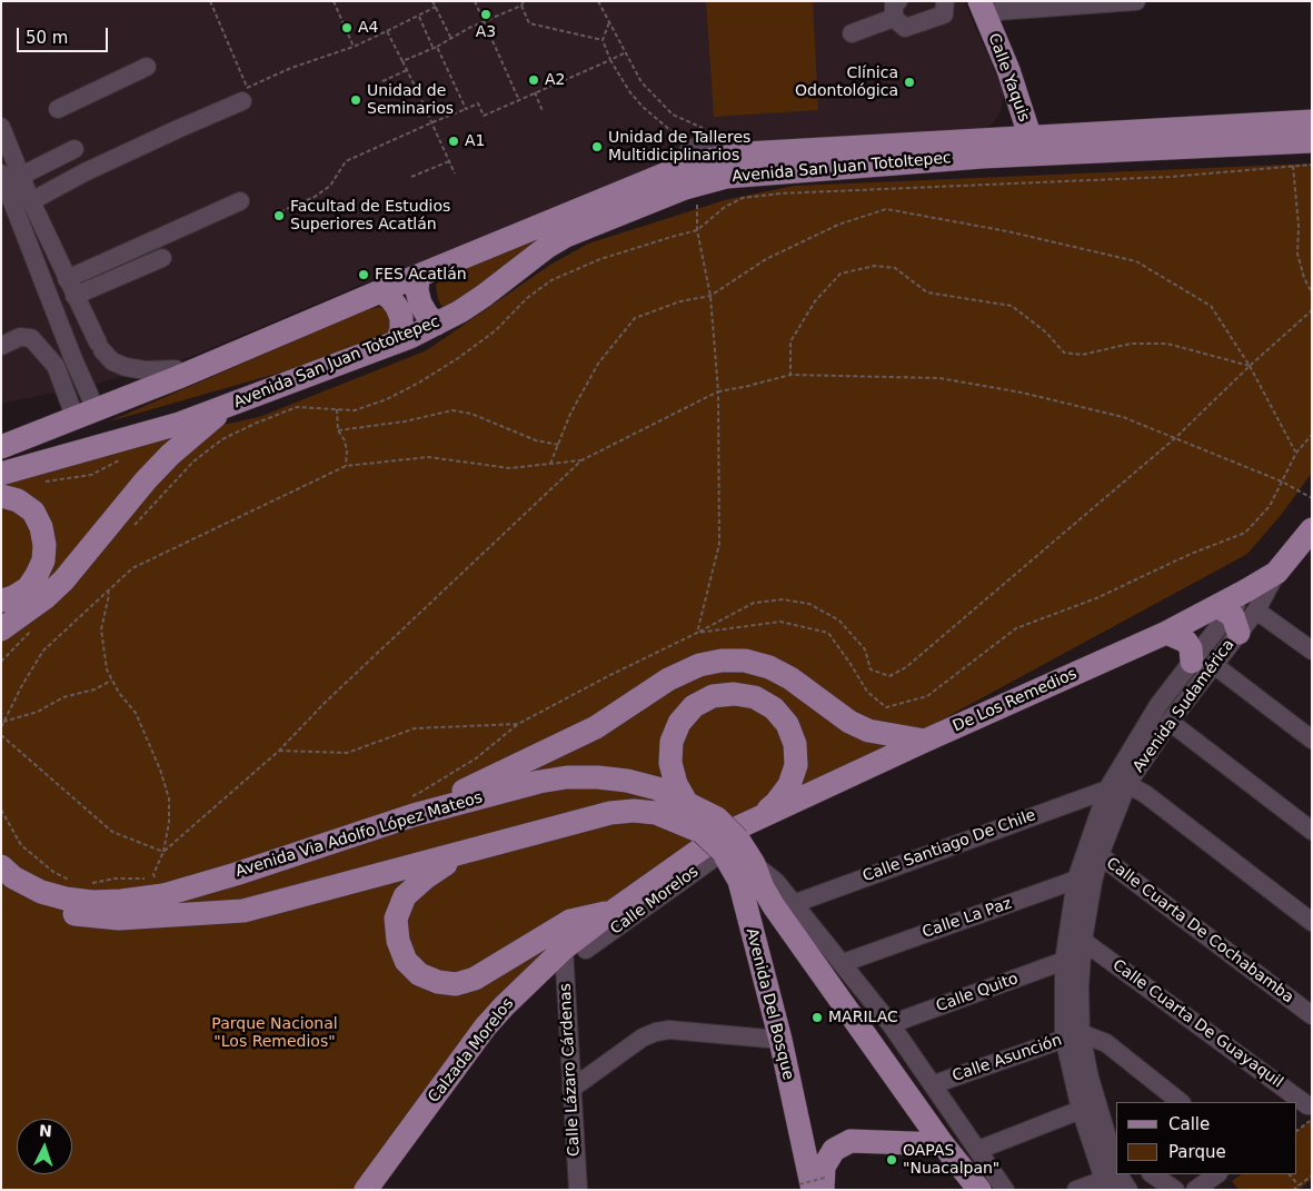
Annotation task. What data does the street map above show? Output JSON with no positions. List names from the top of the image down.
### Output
{
  "streets": {
    "main road": [
      "Calle Yaquis",
      "Avenida San Juan Totoltepec",
      "De Los Remedios",
      "Avenida Via Adolfo López Mateos",
      "Avenida Del Bosque",
      "Calzada Morelos"
    ],
    "street": [
      "Avenida Sudamérica",
      "Calle Santiago De Chile",
      "Calle Morelos",
      "Calle La Paz",
      "Calle Cuarta De Cochabamba",
      "Calle Quito",
      "Calle Cuarta De Guayaquil",
      "Calle Asunción",
      "Calle Lázaro Cárdenas"
    ]
  },
  "crossings": [
    ["Calle Yaquis", "Avenida San Juan Totoltepec"],
    ["De Los Remedios", "Avenida Sudamérica"],
    ["De Los Remedios", "Avenida Via Adolfo López Mateos"],
    ["De Los Remedios", "Calle Morelos"],
    ["De Los Remedios", "Avenida Del Bosque"],
    ["De Los Remedios", "Calzada Morelos"],
    ["Avenida Sudamérica", "Calle Santiago De Chile"],
    ["Avenida Sudamérica", "Calle La Paz"],
    ["Avenida Sudamérica", "Calle Cuarta De Cochabamba"],
    ["Avenida Sudamérica", "Calle Quito"],
    ["Avenida Sudamérica", "Calle Cuarta De Guayaquil"],
    ["Avenida Sudamérica", "Calle Asunción"],
    ["Avenida Via Adolfo López Mateos", "Calle Morelos"],
    ["Avenida Via Adolfo López Mateos", "Avenida Del Bosque"],
    ["Avenida Via Adolfo López Mateos", "Calzada Morelos"],
    ["Calle Morelos", "Avenida Del Bosque"],
    ["Calle Morelos", "Calzada Morelos"],
    ["Calle Morelos", "Calle Lázaro Cárdenas"],
    ["Avenida Del Bosque", "Calzada Morelos"],
    ["Calzada Morelos", "Calle Lázaro Cárdenas"]
  ],
  "parks": ["Parque Nacional \"Los Remedios\""],
  "places": [
    "A3",
    "A4",
    "A2",
    "Clínica Odontológica",
    "Unidad de Seminarios",
    "A1",
    "Unidad de Talleres Multidiciplinarios",
    "Facultad de Estudios Superiores Acatlán",
    "FES Acatlán",
    "MARILAC",
    "OAPAS \"Nuacalpan\""
  ],
  "legend": ["Calle", "Parque"],
  "scale_bar": "50 m",
  "north": "top"
}
